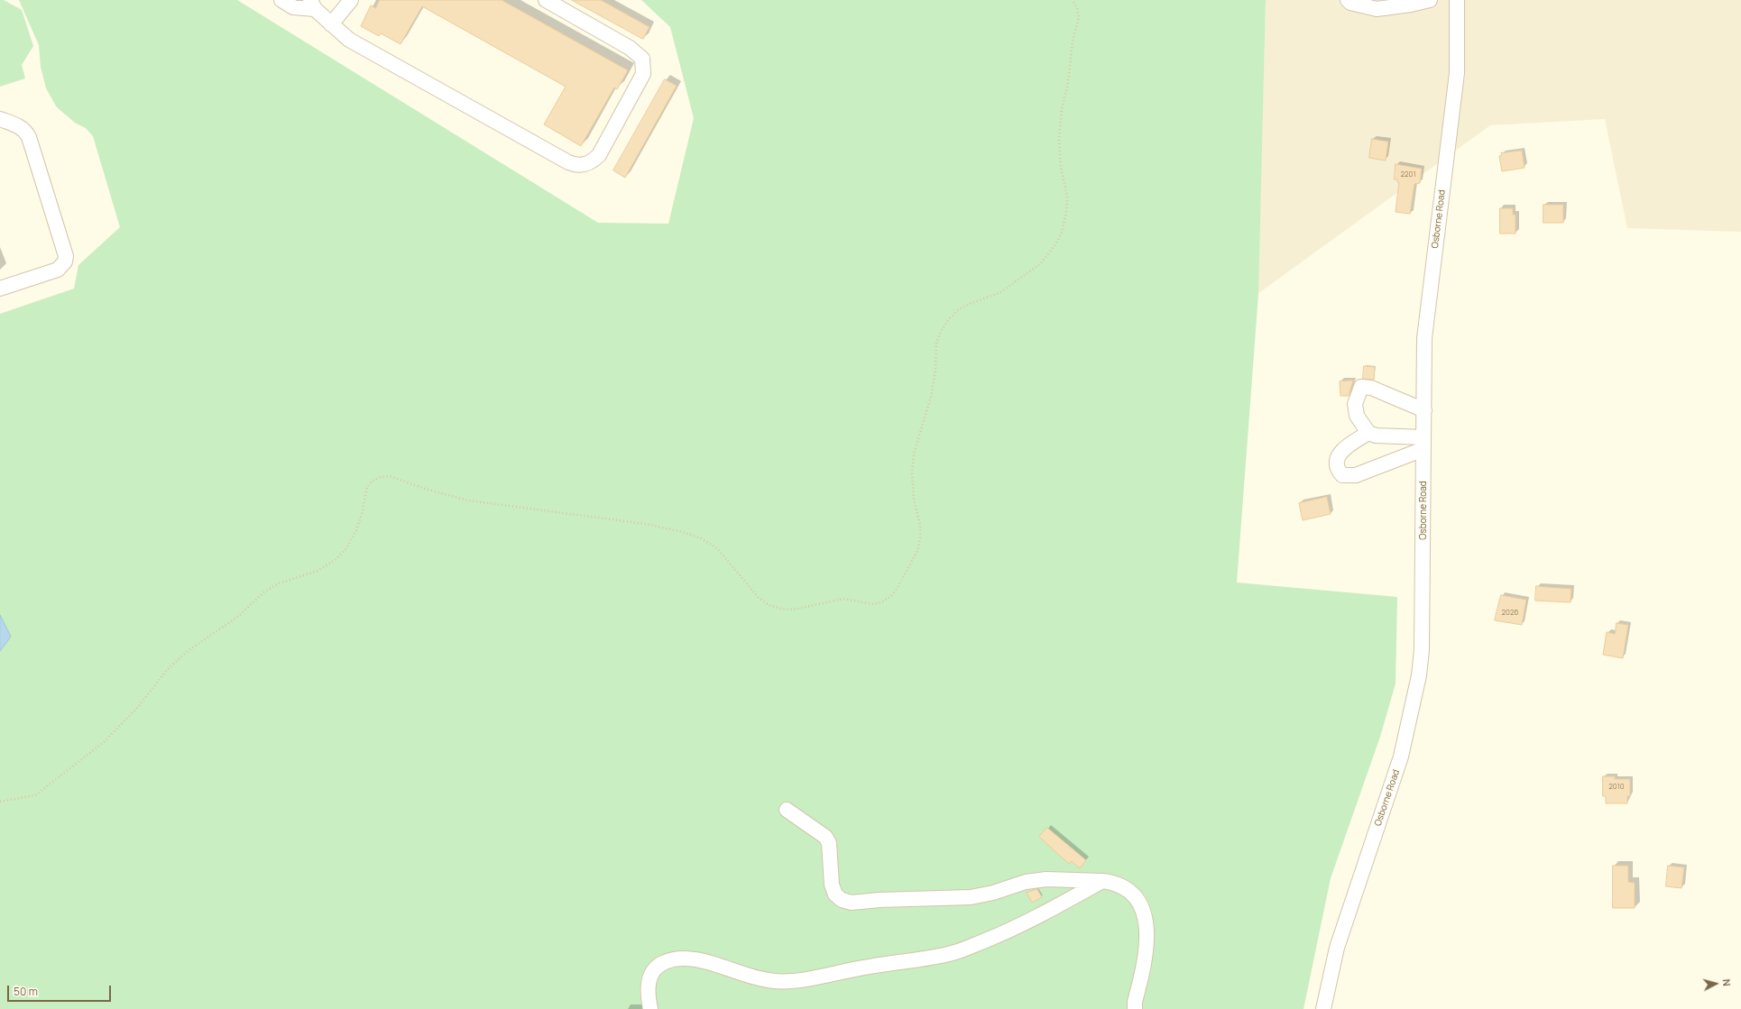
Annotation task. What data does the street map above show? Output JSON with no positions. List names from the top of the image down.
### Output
{
  "streets": {
    "street": ["Osborne Road"]
  },
  "house_numbers": ["2201", "2026", "2010"],
  "scale_bar": "50 m",
  "north": "right"
}
